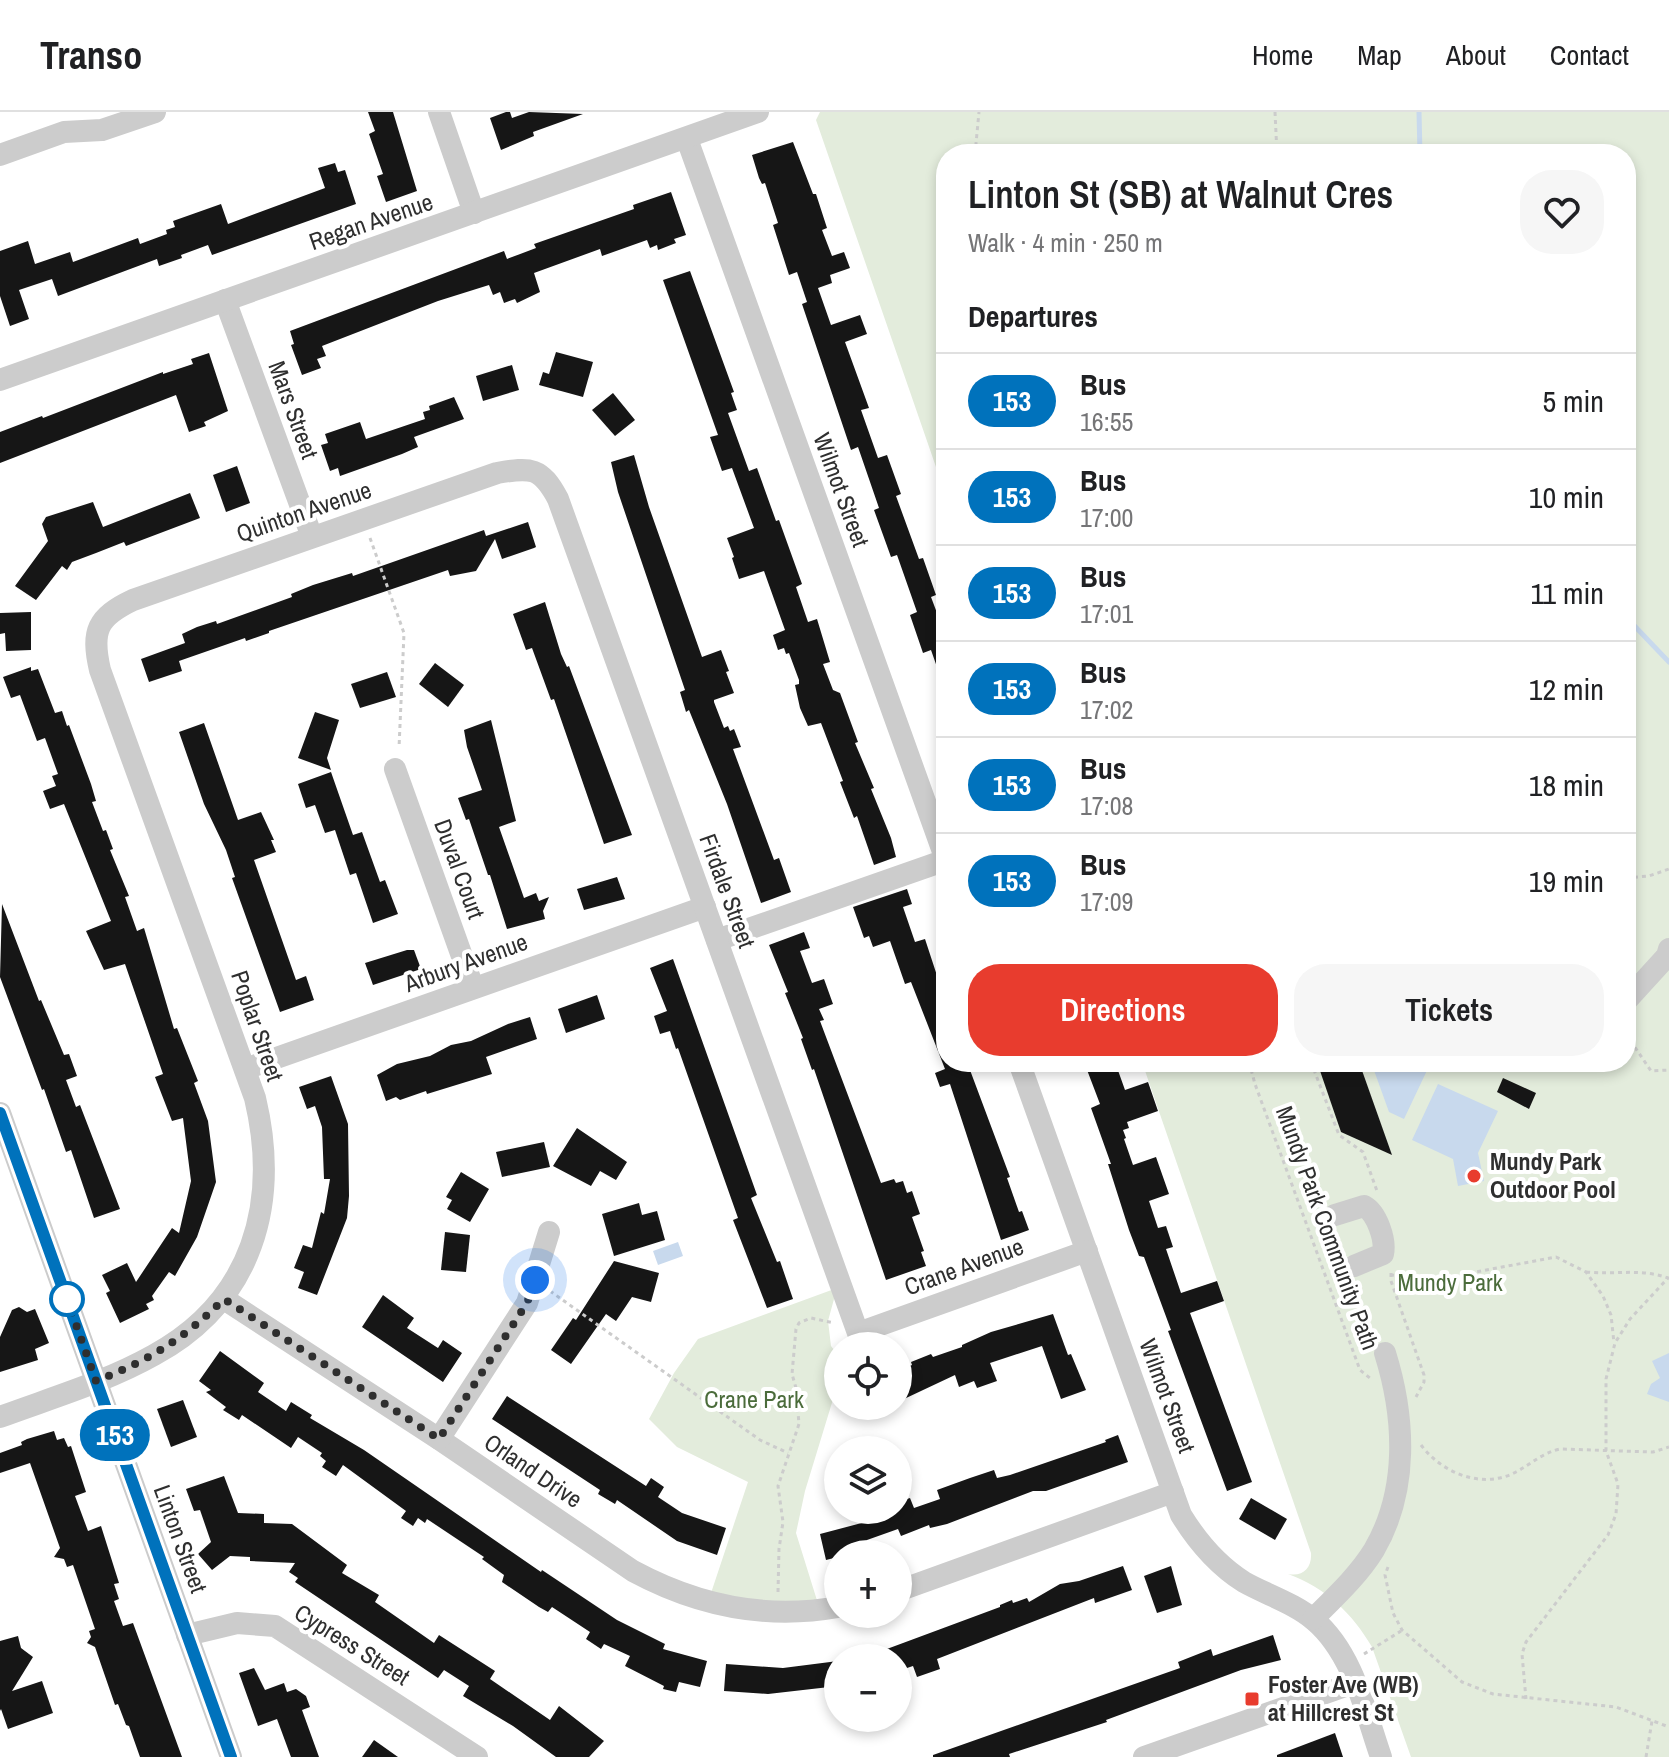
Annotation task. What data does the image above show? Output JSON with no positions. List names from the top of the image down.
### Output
{
  "streets": {
    "street": [
      "Regan Avenue",
      "Mars Street",
      "Wilmot Street",
      "Quinton Avenue",
      "Duval Court",
      "Firdale Street",
      "Arbury Avenue",
      "Poplar Street",
      "Crane Avenue",
      "Orland Drive",
      "Linton Street",
      "Cypress Street"
    ],
    "path": ["Mundy Park Community Path"]
  },
  "crossings": [
    ["Regan Avenue", "Mars Street"],
    ["Regan Avenue", "Wilmot Street"],
    ["Mars Street", "Quinton Avenue"],
    ["Wilmot Street", "Crane Avenue"],
    ["Quinton Avenue", "Firdale Street"],
    ["Quinton Avenue", "Poplar Street"],
    ["Duval Court", "Arbury Avenue"],
    ["Firdale Street", "Arbury Avenue"],
    ["Arbury Avenue", "Poplar Street"],
    ["Poplar Street", "Orland Drive"],
    ["Poplar Street", "Linton Street"],
    ["Linton Street", "Cypress Street"]
  ],
  "parks": ["Mundy Park", "Crane Park"],
  "places": {
    "other": ["Mundy Park Outdoor Pool"],
    "transit": ["Foster Ave (WB) at Hillcrest St"]
  },
  "lines": ["bus line 153"],
  "page": {
    "header": "Transo",
    "nav": [
      "Home",
      "Map",
      "About",
      "Contact"
    ],
    "on_map": "153",
    "heading": [
      ["Linton St (SB) at Walnut Cres", "Walk · 4 min · 250 m"],
      "Departures"
    ],
    "list": [
      {
        "mark": "153",
        "name": "Bus",
        "note": "16:55",
        "value": "5 min"
      },
      {
        "mark": "153",
        "name": "Bus",
        "note": "17:00",
        "value": "10 min"
      },
      {
        "mark": "153",
        "name": "Bus",
        "note": "17:01",
        "value": "11 min"
      },
      {
        "mark": "153",
        "name": "Bus",
        "note": "17:02",
        "value": "12 min"
      },
      {
        "mark": "153",
        "name": "Bus",
        "note": "17:08",
        "value": "18 min"
      },
      {
        "mark": "153",
        "name": "Bus",
        "note": "17:09",
        "value": "19 min"
      }
    ],
    "buttons": ["Directions", "Tickets"],
    "map_buttons": ["+", "−"]
  }
}
